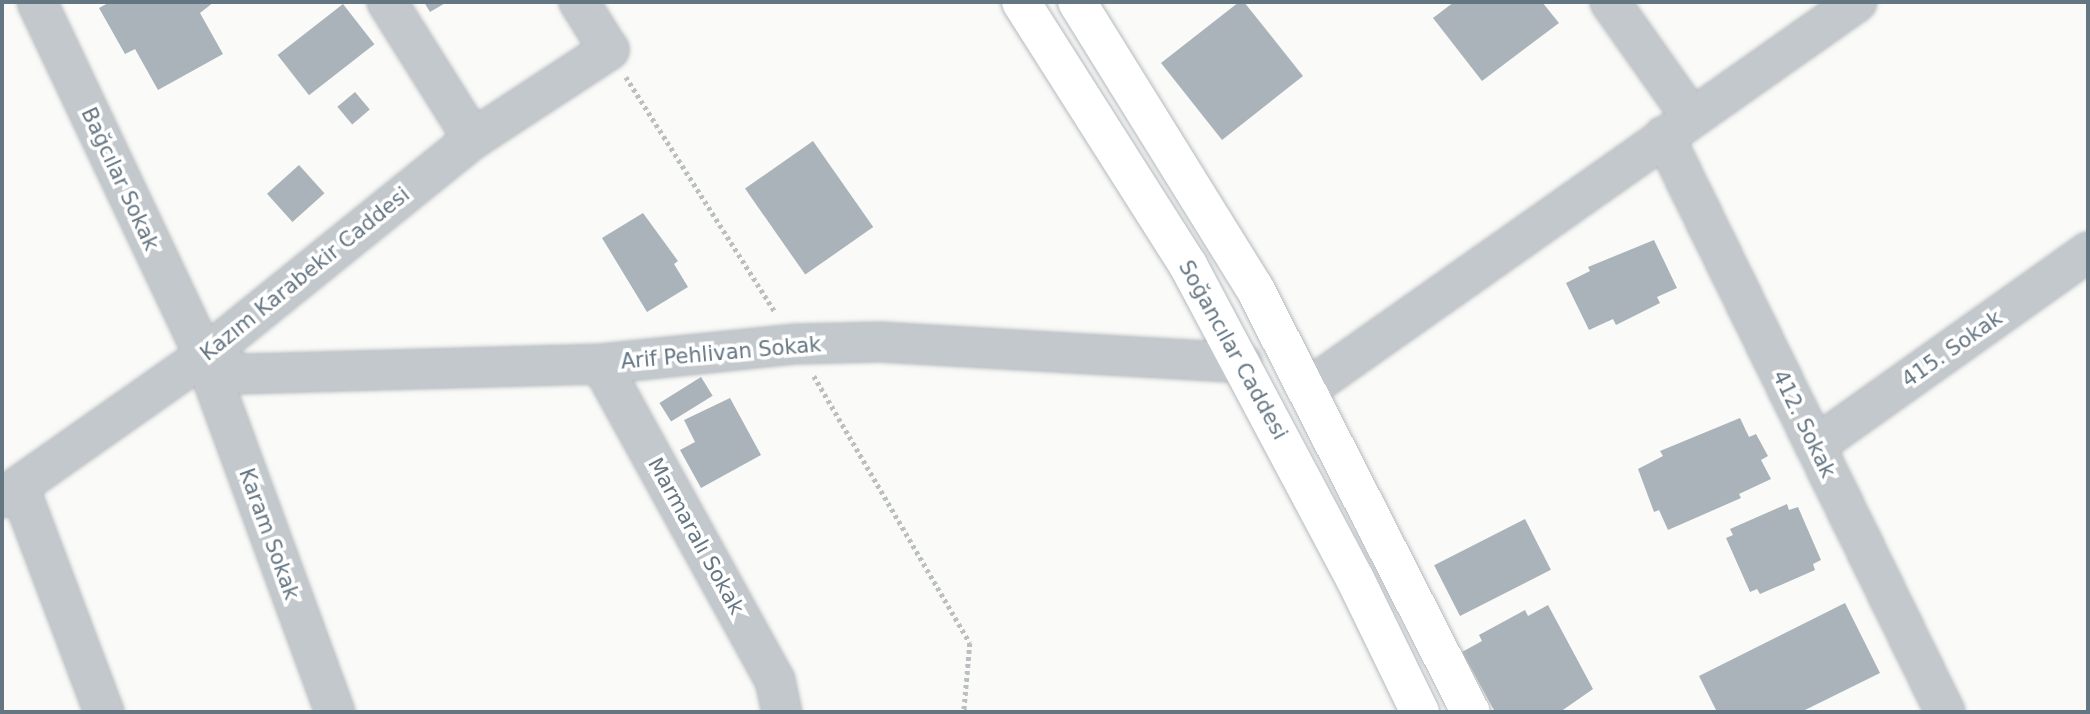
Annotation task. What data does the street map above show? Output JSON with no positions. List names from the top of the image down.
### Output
{
  "streets": {
    "main road": ["Soğancılar Caddesi"],
    "street": [
      "Bağcılar Sokak",
      "Kazım Karabekir Caddesi",
      "415. Sokak",
      "Arif Pehlivan Sokak",
      "412. Sokak",
      "Karam Sokak",
      "Marmaralı Sokak"
    ]
  },
  "crossings": [
    ["Bağcılar Sokak", "Kazım Karabekir Caddesi"],
    ["Bağcılar Sokak", "Arif Pehlivan Sokak"],
    ["Bağcılar Sokak", "Karam Sokak"],
    ["Kazım Karabekir Caddesi", "Arif Pehlivan Sokak"],
    ["Kazım Karabekir Caddesi", "Karam Sokak"],
    ["415. Sokak", "412. Sokak"],
    ["Soğancılar Caddesi", "Arif Pehlivan Sokak"],
    ["Arif Pehlivan Sokak", "Karam Sokak"],
    ["Arif Pehlivan Sokak", "Marmaralı Sokak"]
  ]
}
